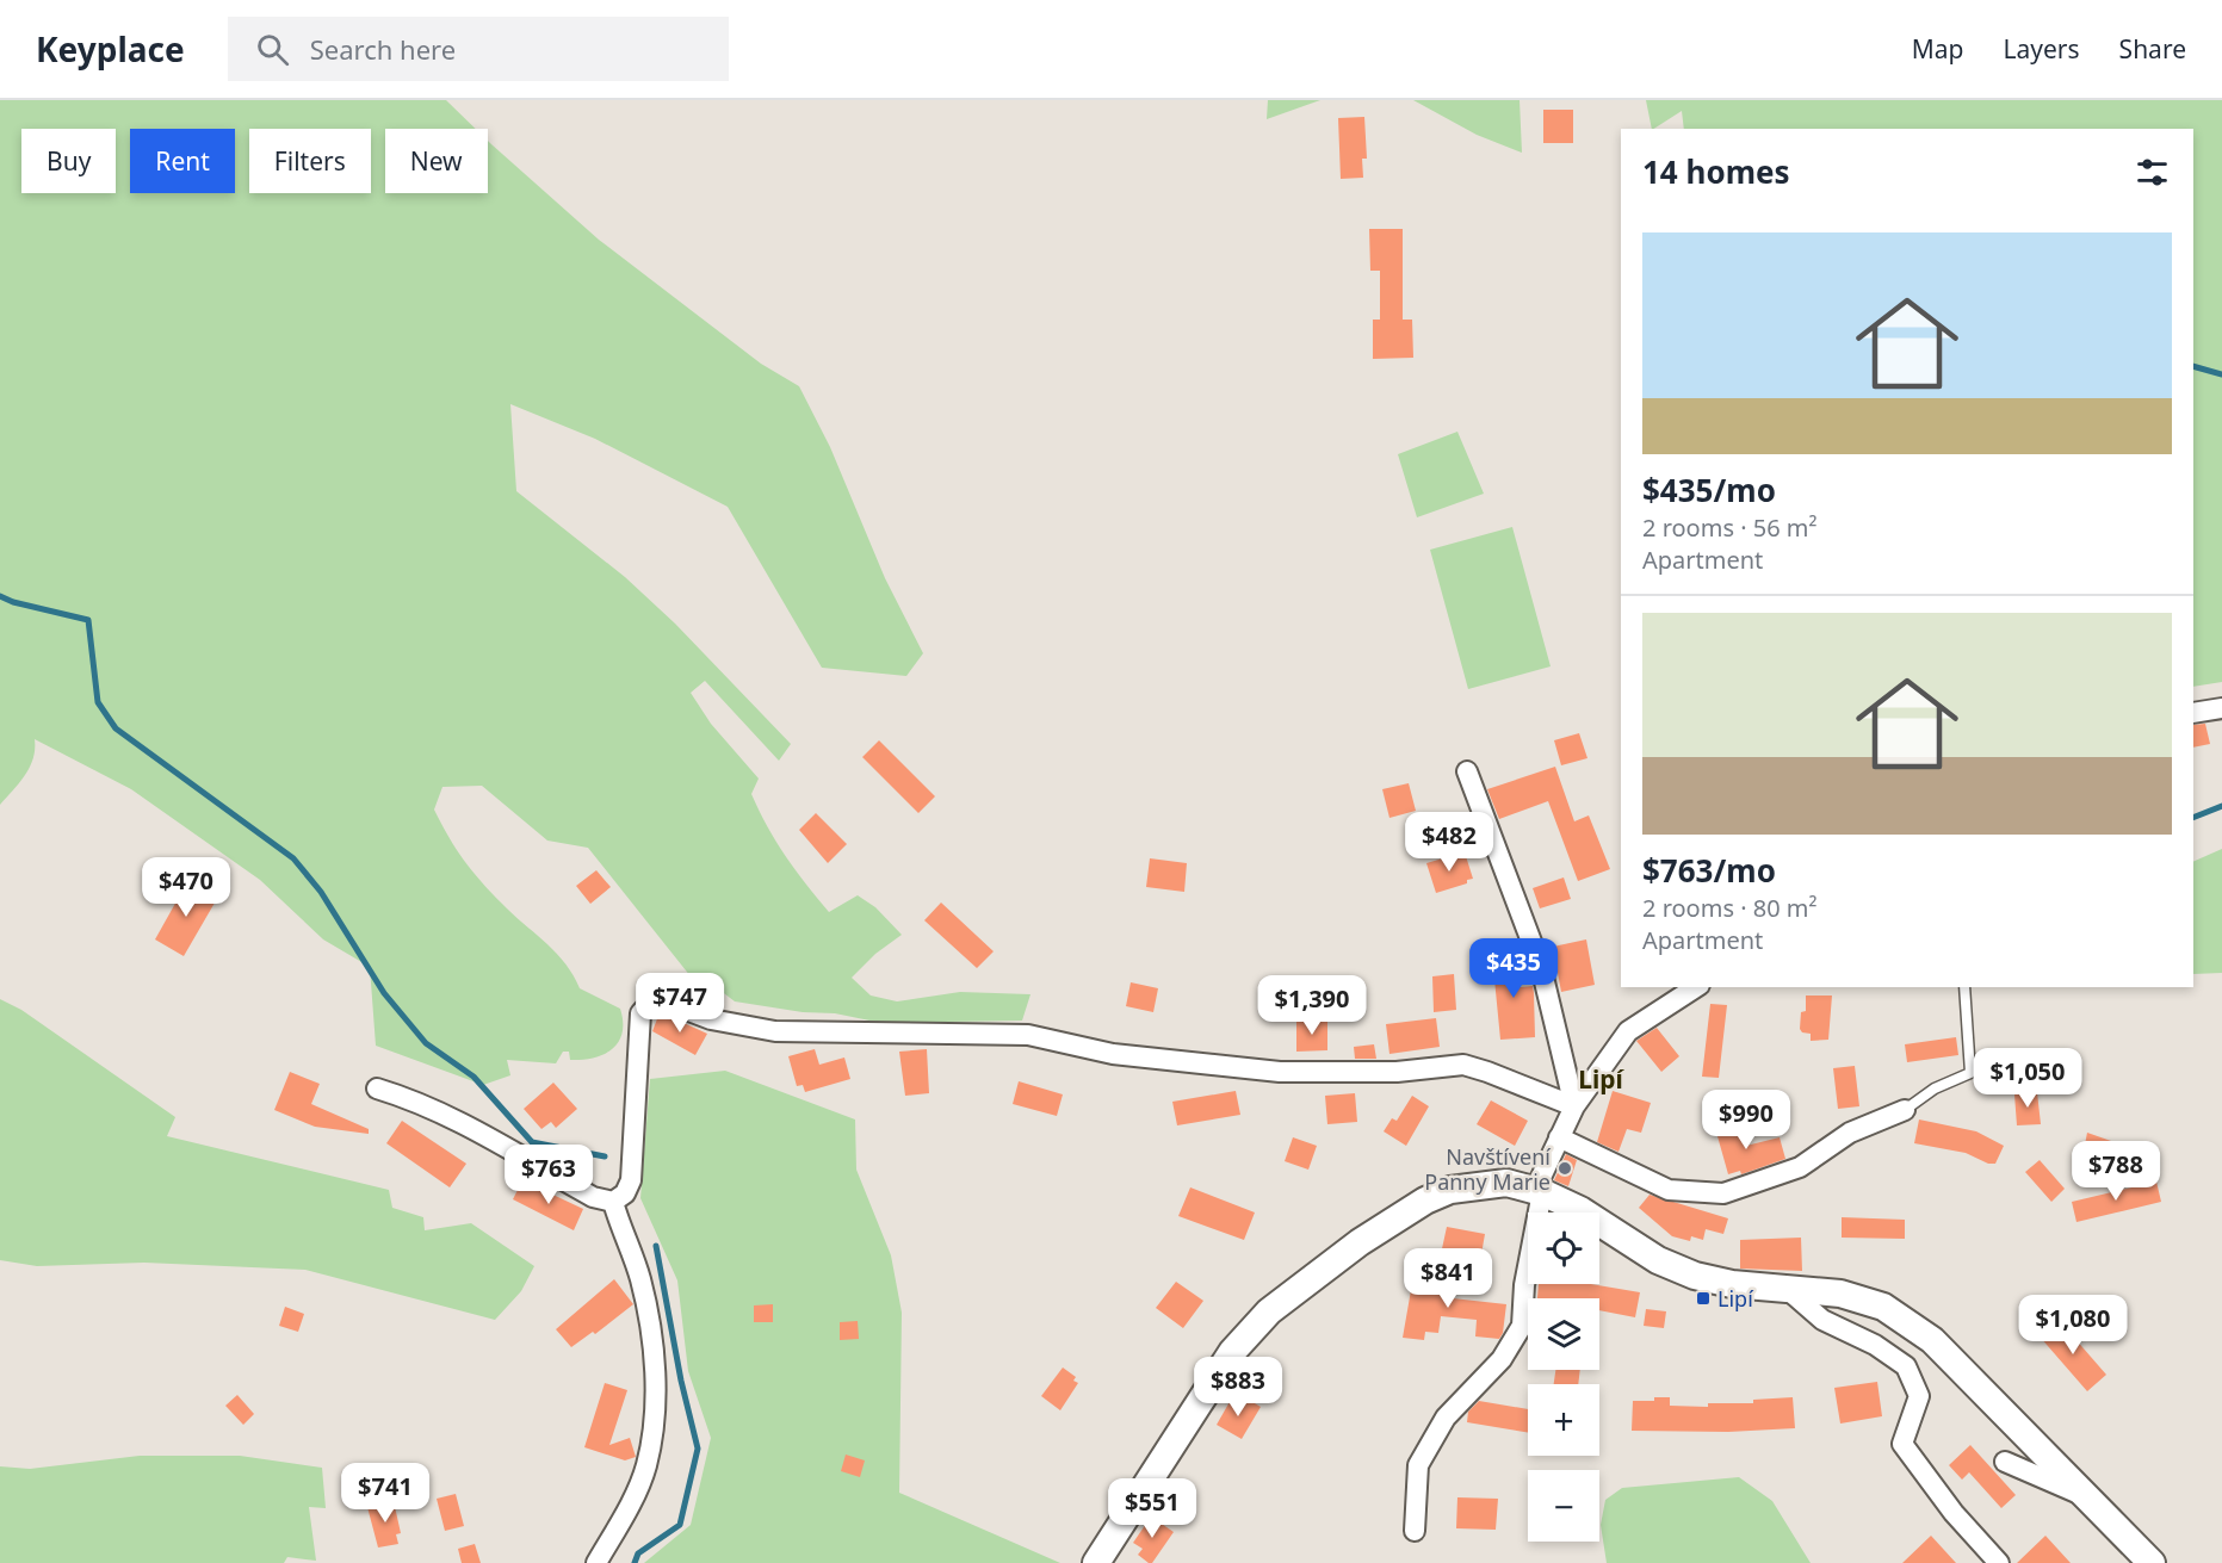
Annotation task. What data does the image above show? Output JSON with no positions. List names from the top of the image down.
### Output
{
  "districts": ["Lipí"],
  "places": {
    "other": ["Navštívení Panny Marie"],
    "transit": ["Lipí"]
  },
  "page": {
    "header": "Keyplace",
    "search": "Search here",
    "nav": ["Map", "Layers", "Share"],
    "chip": [
      "Buy",
      "Rent",
      "Filters",
      "New"
    ],
    "heading": "14 homes",
    "list": [
      {
        "name": "$435/mo",
        "note": "2 rooms · 56 m² · Apartment"
      },
      {
        "name": "$763/mo",
        "note": "2 rooms · 80 m² · Apartment"
      }
    ],
    "price": [
      "$482",
      "$470",
      "$435",
      "$747",
      "$1,390",
      "$1,050",
      "$990",
      "$788",
      "$763",
      "$841",
      "$1,080",
      "$883",
      "$741",
      "$551"
    ],
    "map_buttons": ["+", "−"]
  }
}
